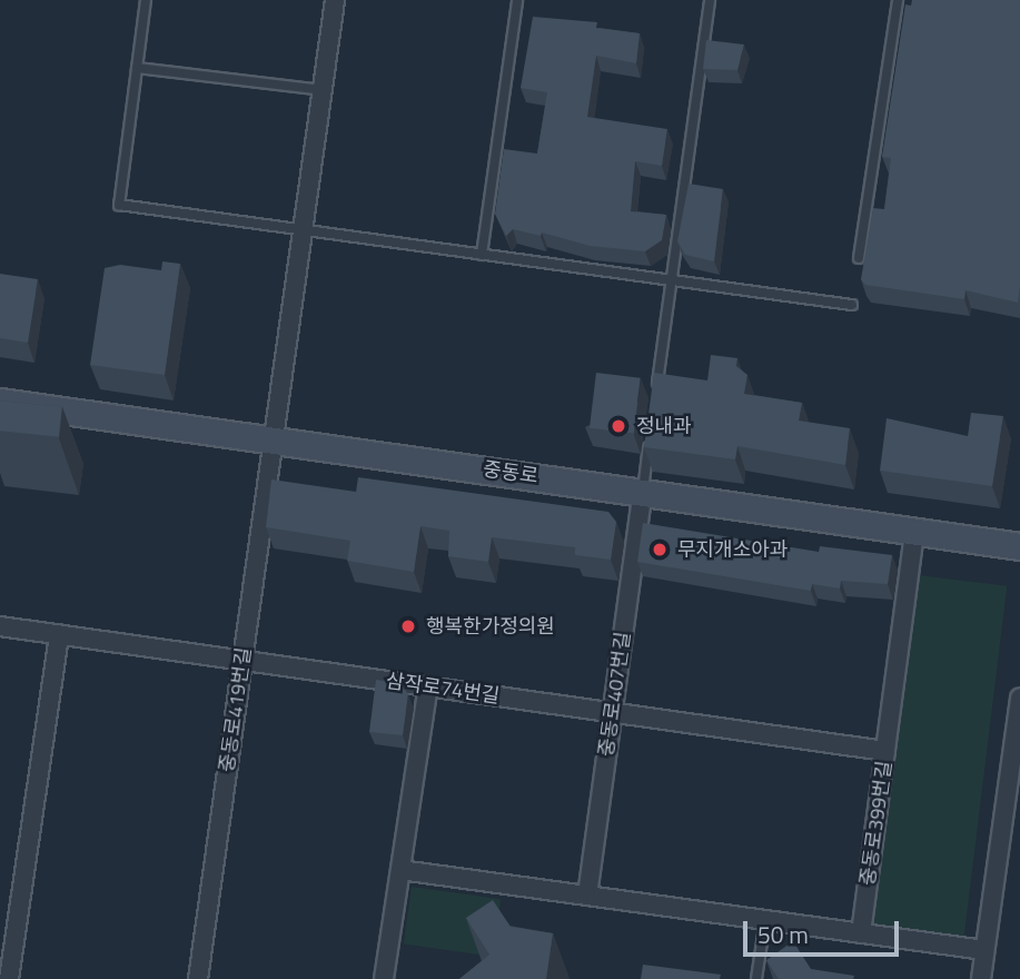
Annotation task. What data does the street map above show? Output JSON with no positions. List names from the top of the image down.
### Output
{
  "streets": {
    "street": [
      "중동로",
      "삼작로74번길",
      "중동로407번길",
      "중동로419번길",
      "중동로399번길"
    ]
  },
  "crossings": [
    ["중동로", "중동로407번길"],
    ["중동로", "중동로419번길"],
    ["중동로", "중동로399번길"],
    ["삼작로74번길", "중동로407번길"],
    ["삼작로74번길", "중동로419번길"],
    ["삼작로74번길", "중동로399번길"]
  ],
  "places": ["정내과", "무지개소아과", "행복한가정의원"],
  "scale_bar": "50 m"
}
